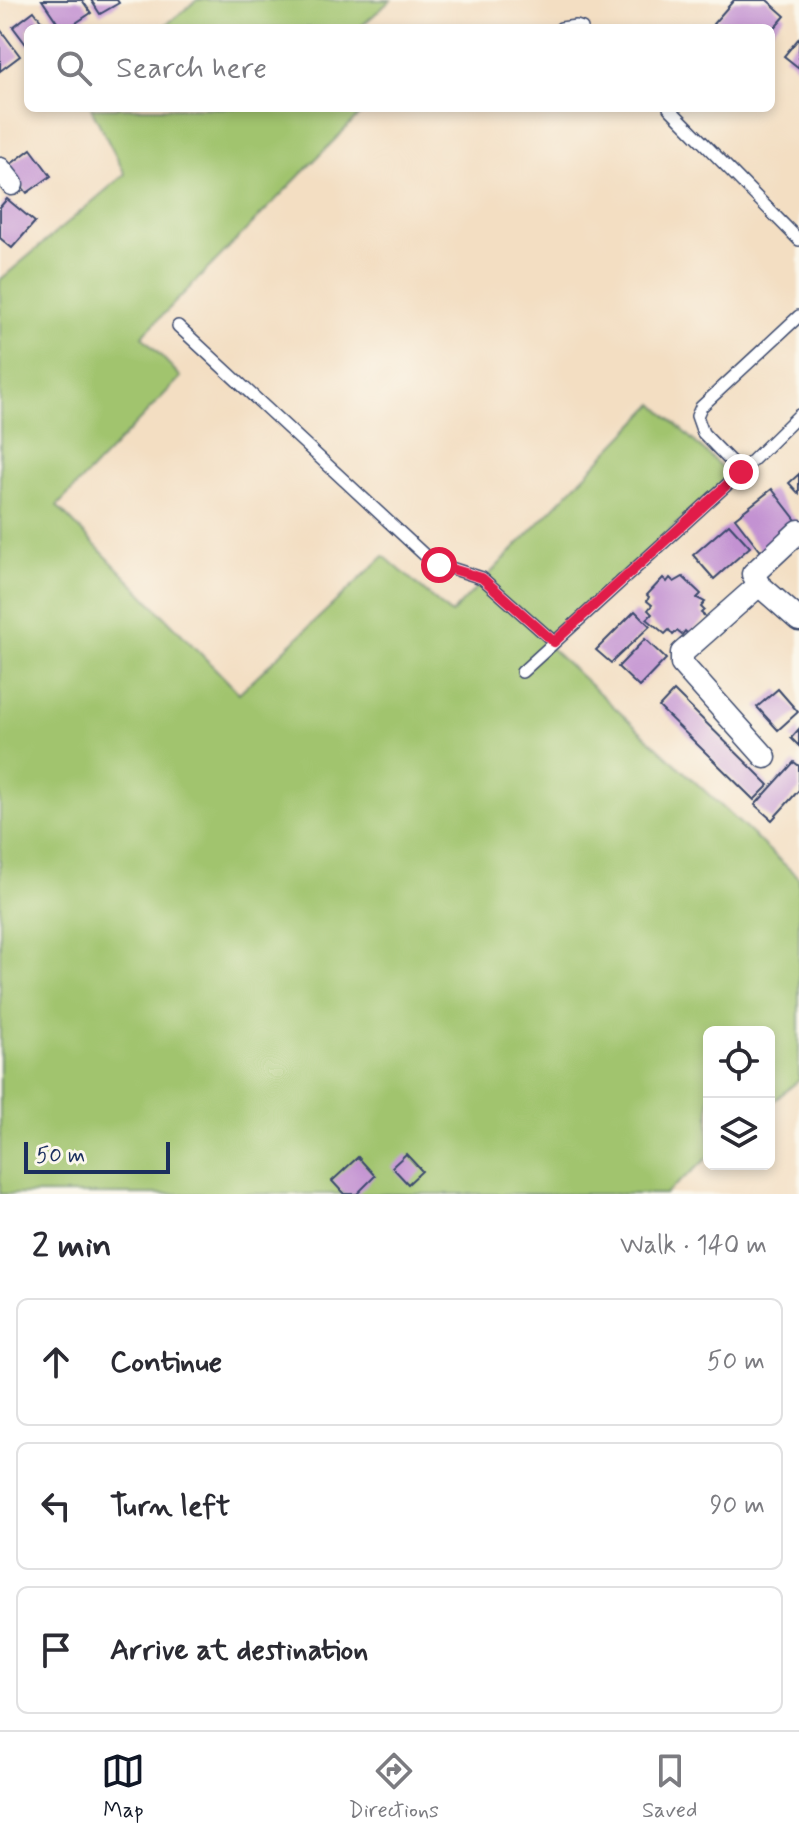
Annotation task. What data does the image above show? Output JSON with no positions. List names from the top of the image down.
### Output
{
  "scale_bar": "50 m",
  "page": {
    "search": "Search here",
    "scale": "50 m",
    "heading": ["2 min", "Walk · 140 m"],
    "list": [
      ["Continue", "50 m"],
      ["Turn left", "90 m"],
      "Arrive at destination"
    ],
    "nav": ["Map", "Directions", "Saved"]
  }
}
